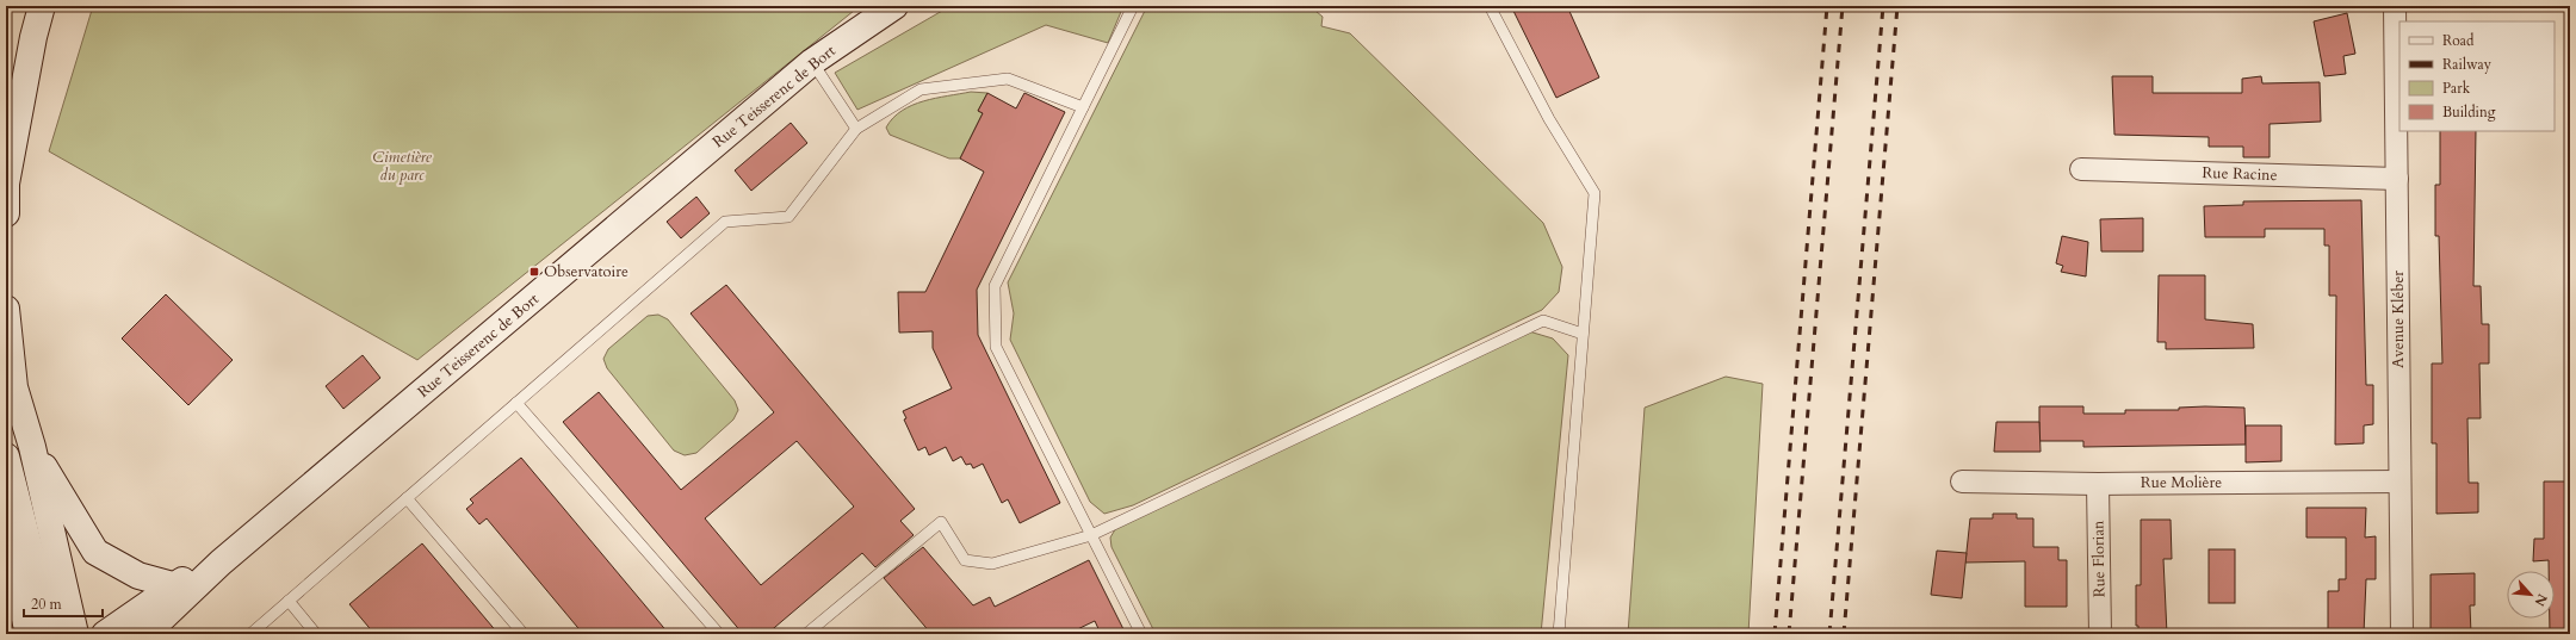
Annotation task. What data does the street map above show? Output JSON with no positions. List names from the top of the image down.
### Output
{
  "streets": {
    "street": [
      "Rue Teisserenc de Bort",
      "Rue Racine",
      "Avenue Kléber",
      "Rue Molière",
      "Rue Florian"
    ]
  },
  "crossings": [
    ["Rue Racine", "Avenue Kléber"],
    ["Avenue Kléber", "Rue Molière"],
    ["Rue Molière", "Rue Florian"]
  ],
  "parks": ["Cimetière du parc"],
  "places": {
    "transit": ["Observatoire"]
  },
  "legend": [
    "Road",
    "Railway",
    "Park",
    "Building"
  ],
  "scale_bar": "20 m",
  "north": "bottom right"
}
